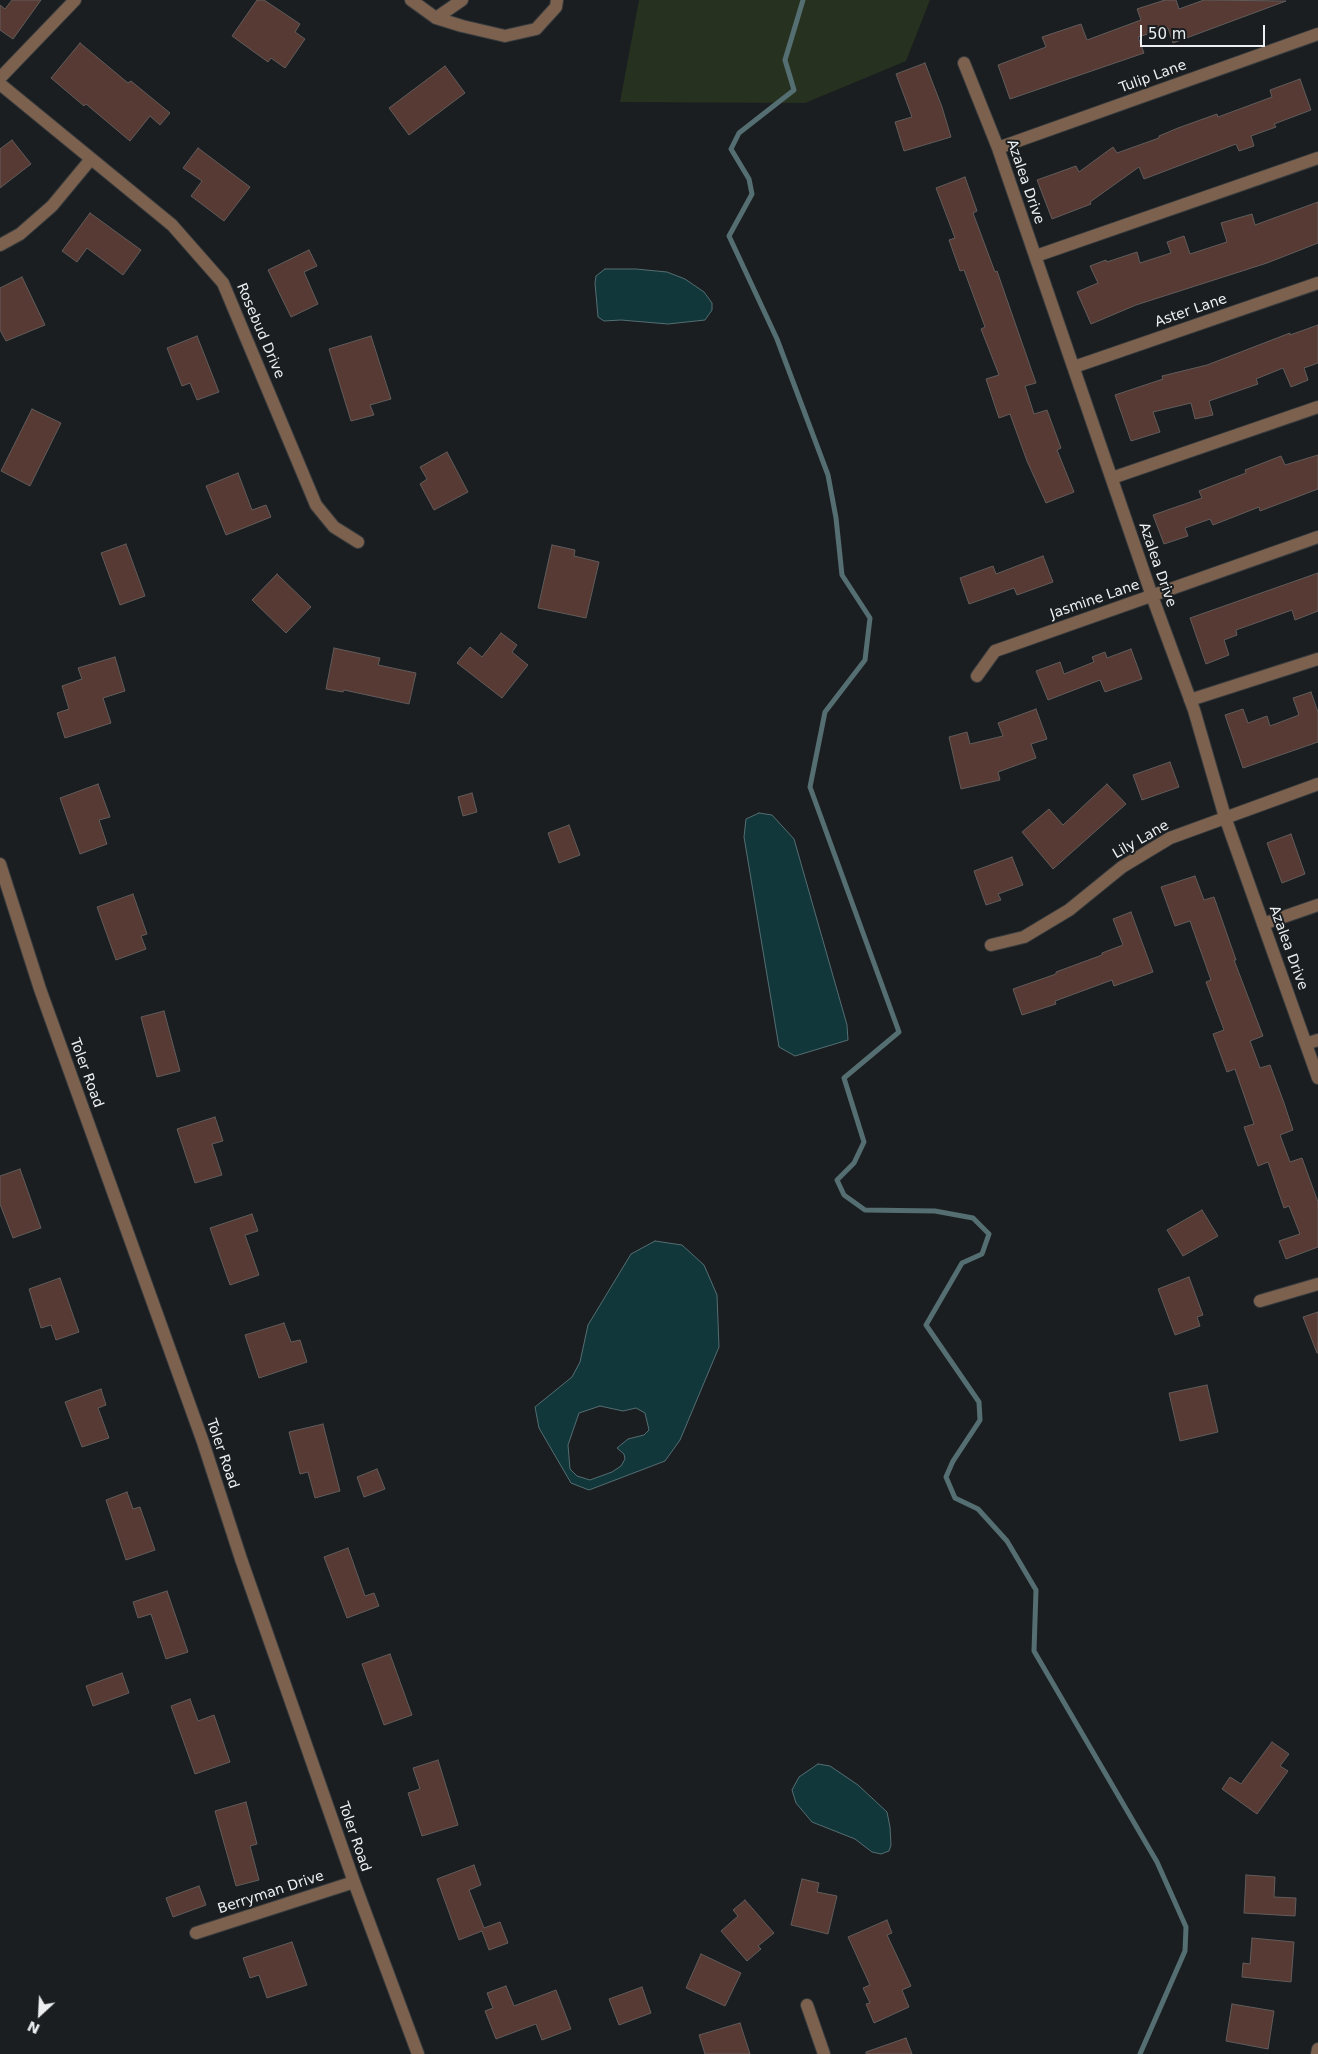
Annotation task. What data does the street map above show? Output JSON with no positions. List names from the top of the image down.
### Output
{
  "streets": {
    "street": [
      "Tulip Lane",
      "Azalea Drive",
      "Aster Lane",
      "Rosebud Drive",
      "Jasmine Lane",
      "Lily Lane",
      "Toler Road",
      "Berryman Drive"
    ]
  },
  "crossings": [
    ["Tulip Lane", "Azalea Drive"],
    ["Azalea Drive", "Aster Lane"],
    ["Azalea Drive", "Jasmine Lane"],
    ["Azalea Drive", "Lily Lane"],
    ["Toler Road", "Berryman Drive"]
  ],
  "scale_bar": "50 m",
  "north": "bottom left"
}
